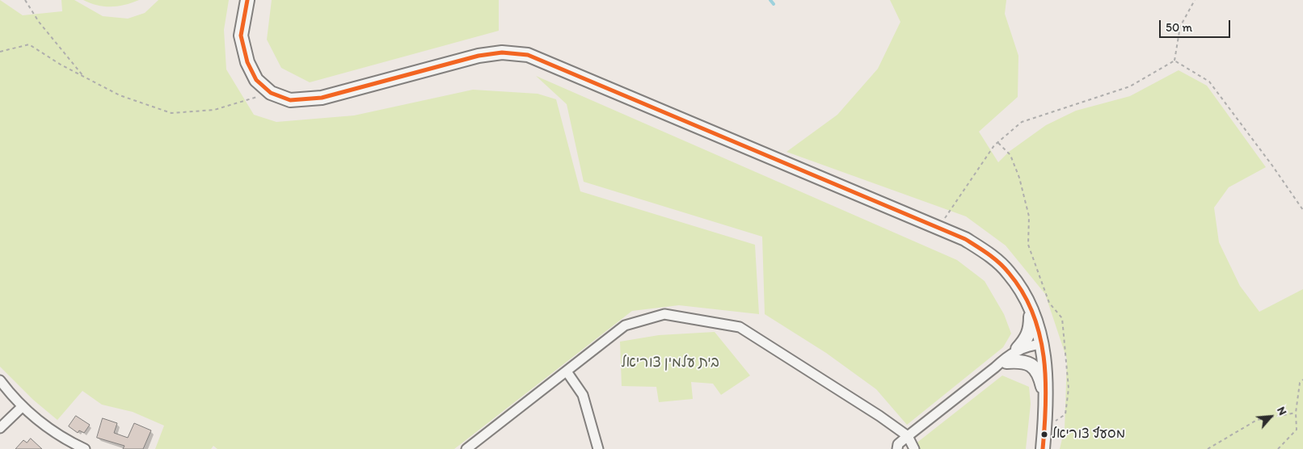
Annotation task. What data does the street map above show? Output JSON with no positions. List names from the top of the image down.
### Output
{
  "parks": ["בית עלמין צוריאל"],
  "places": ["מסעף צוריאל"],
  "scale_bar": "50 m",
  "north": "top right"
}
